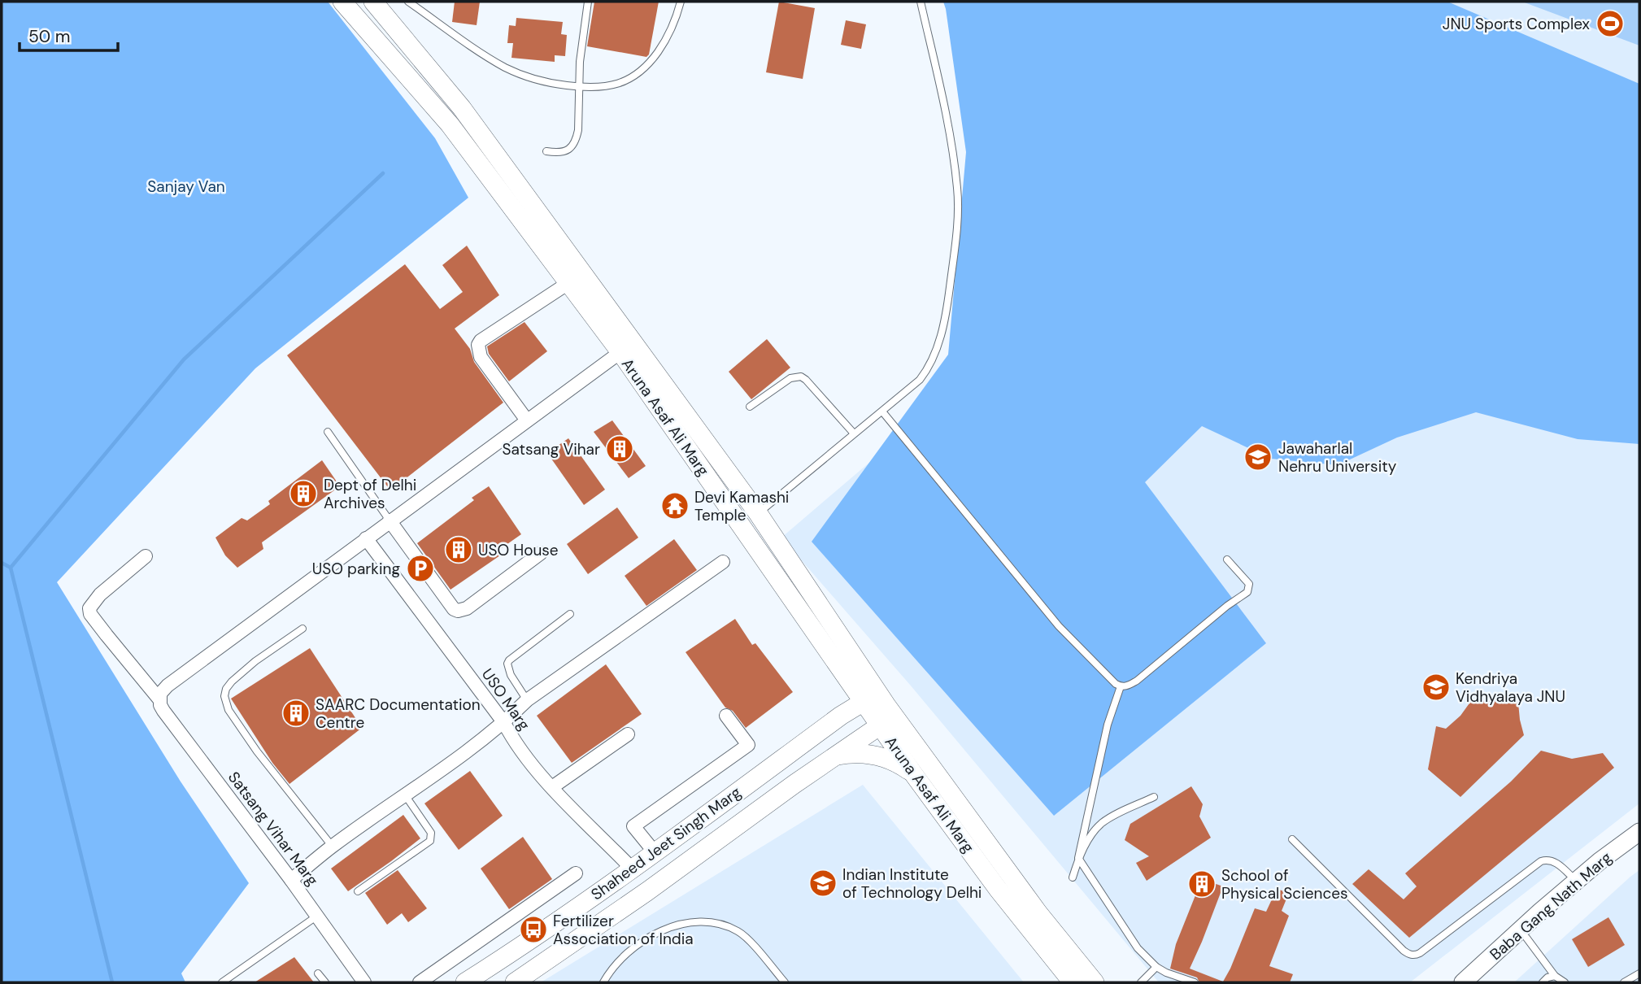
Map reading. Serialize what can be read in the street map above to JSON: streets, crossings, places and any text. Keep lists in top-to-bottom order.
{
  "streets": {
    "main road": ["Aruna Asaf Ali Marg", "Shaheed Jeet Singh Marg"],
    "street": ["USO Marg", "Satsang Vihar Marg", "Baba Gang Nath Marg"]
  },
  "crossings": [
    ["Aruna Asaf Ali Marg", "Shaheed Jeet Singh Marg"],
    ["USO Marg", "Shaheed Jeet Singh Marg"]
  ],
  "parks": ["Sanjay Van"],
  "places": {
    "sports": ["JNU Sports Complex"],
    "building": [
      "Satsang Vihar",
      "Dept of Delhi Archives",
      "USO House",
      "SAARC Documentation Centre",
      "School of Physical Sciences"
    ],
    "school or university": ["Jawaharlal Nehru University", "Kendriya Vidhyalaya JNU", "Indian Institute of Technology Delhi"],
    "temple": ["Devi Kamashi Temple"],
    "parking": ["USO parking"],
    "bus stop": ["Fertilizer Association of India"]
  },
  "scale_bar": "50 m"
}
